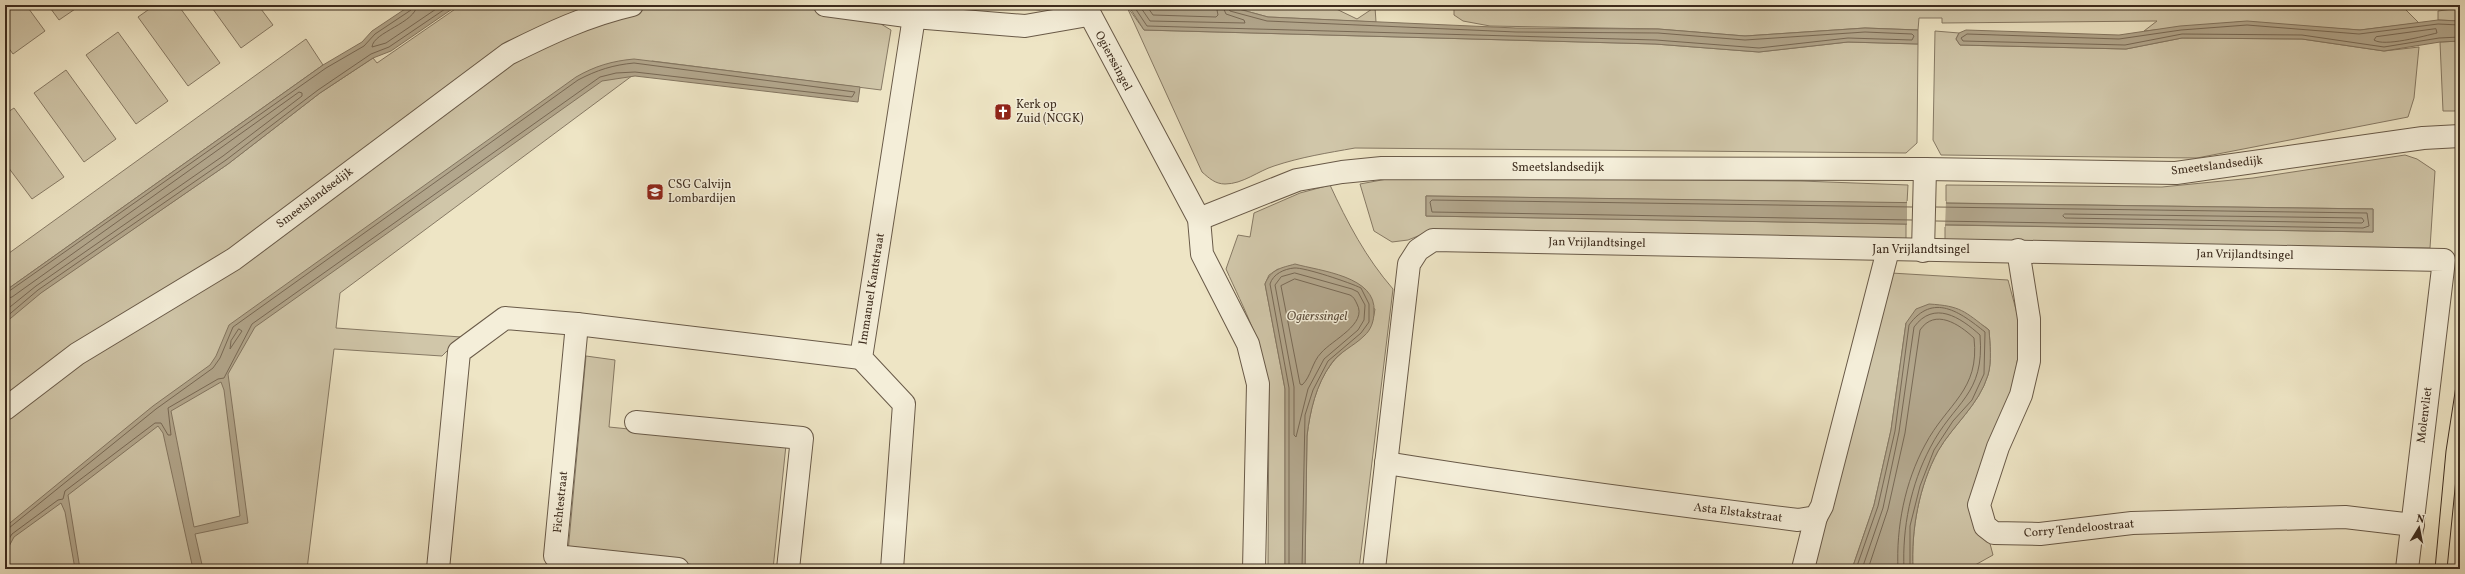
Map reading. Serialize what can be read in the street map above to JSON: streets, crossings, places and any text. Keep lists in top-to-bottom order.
{
  "streets": {
    "street": [
      "Ogierssingel",
      "Smeetslandsedijk",
      "Jan Vrijlandtsingel",
      "Immanuel Kantstraat",
      "Molenvliet",
      "Fichtestraat",
      "Asta Elstakstraat",
      "Corry Tendeloostraat"
    ]
  },
  "crossings": [
    ["Ogierssingel", "Smeetslandsedijk"],
    ["Jan Vrijlandtsingel", "Molenvliet"],
    ["Jan Vrijlandtsingel", "Asta Elstakstraat"],
    ["Jan Vrijlandtsingel", "Corry Tendeloostraat"],
    ["Molenvliet", "Corry Tendeloostraat"]
  ],
  "water": ["Ogierssingel"],
  "places": {
    "church": ["Kerk op Zuid (NCGK)"],
    "school or university": ["CSG Calvijn Lombardijen"]
  },
  "north": "top"
}
